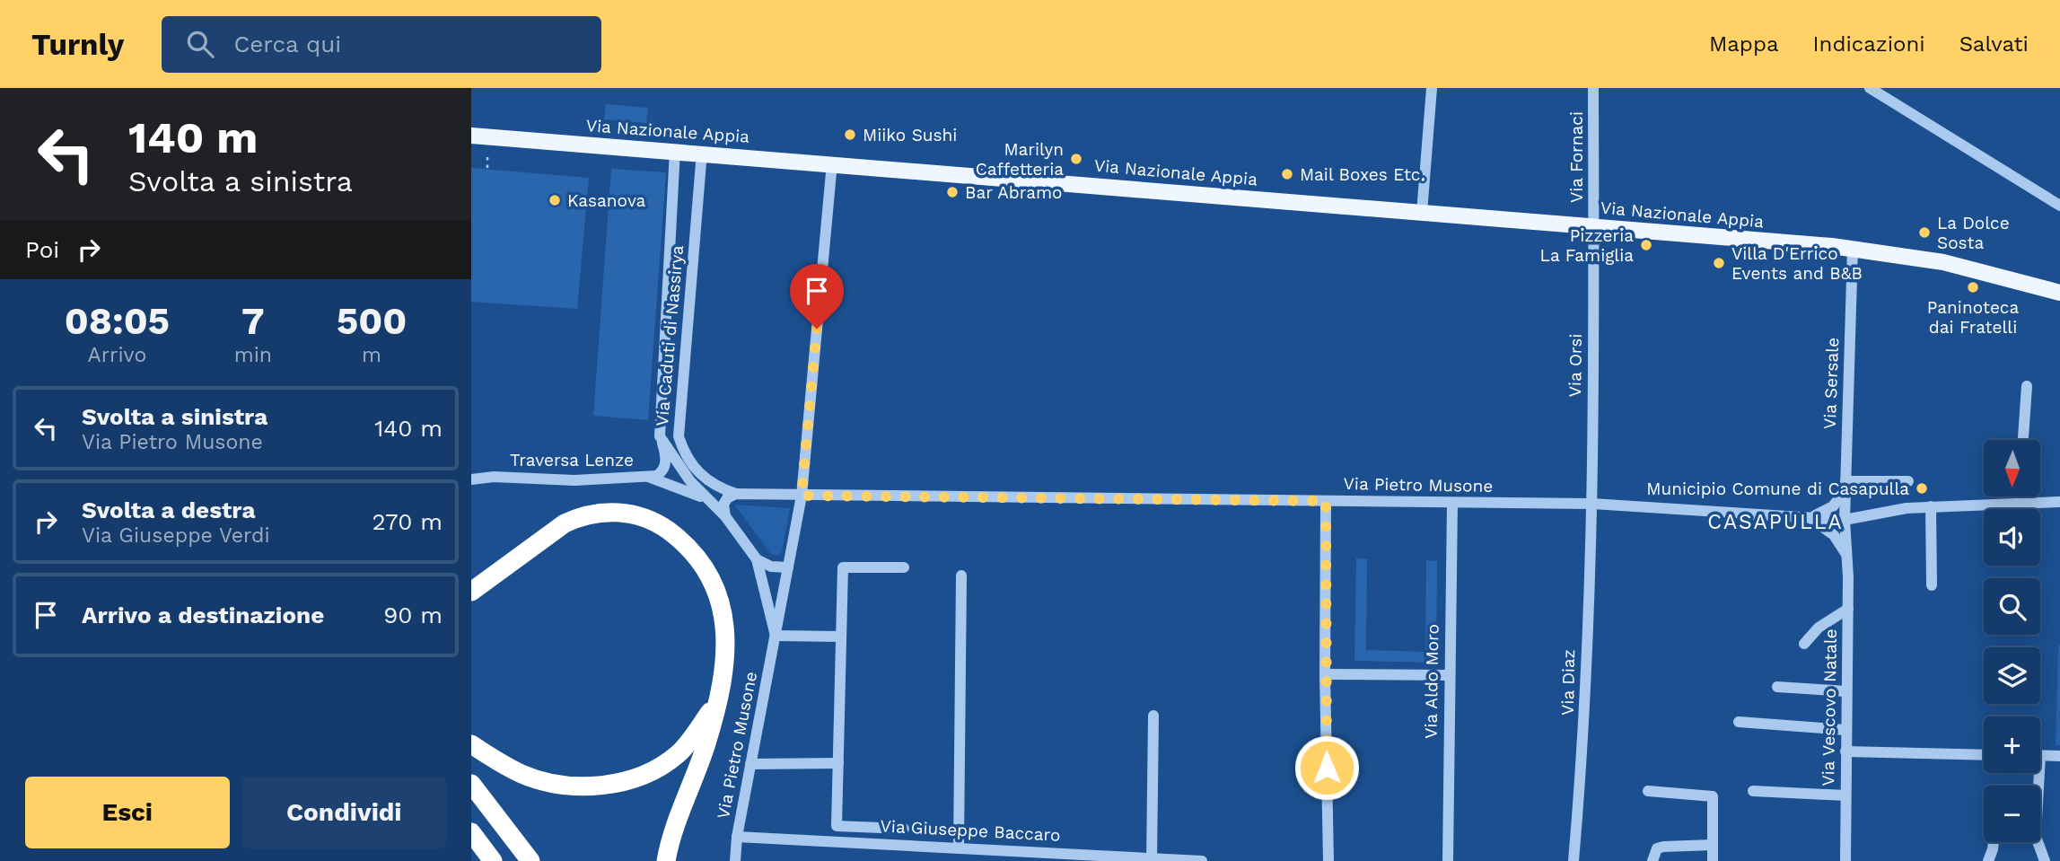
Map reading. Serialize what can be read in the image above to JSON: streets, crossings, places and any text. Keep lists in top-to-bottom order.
{
  "streets": {
    "main road": ["Via Nazionale Appia"],
    "street": [
      "Via Fornaci",
      "Via Caduti di Nassirya",
      "Via Orsi",
      "Via Sersale",
      "Traversa Lenze",
      "Via Pietro Musone",
      "Via Aldo Moro",
      "Via Diaz",
      "Via Vescovo Natale",
      "Via Giuseppe Baccaro"
    ]
  },
  "crossings": [
    ["Via Nazionale Appia", "Via Fornaci"],
    ["Via Nazionale Appia", "Via Caduti di Nassirya"],
    ["Via Nazionale Appia", "Via Orsi"],
    ["Via Nazionale Appia", "Via Sersale"],
    ["Via Fornaci", "Via Orsi"],
    ["Via Caduti di Nassirya", "Traversa Lenze"],
    ["Via Caduti di Nassirya", "Via Pietro Musone"],
    ["Via Orsi", "Via Pietro Musone"],
    ["Via Orsi", "Via Diaz"],
    ["Via Sersale", "Via Pietro Musone"],
    ["Via Sersale", "Via Vescovo Natale"],
    ["Via Pietro Musone", "Via Aldo Moro"],
    ["Via Pietro Musone", "Via Diaz"],
    ["Via Pietro Musone", "Via Vescovo Natale"],
    ["Via Pietro Musone", "Via Giuseppe Baccaro"]
  ],
  "districts": ["CASAPULLA"],
  "places": [
    "Miiko Sushi",
    "Marilyn Caffetteria",
    "Mail Boxes Etc.",
    "Bar Abramo",
    "Kasanova",
    "La Dolce Sosta",
    "Pizzeria La Famiglia",
    "Villa D'Errico Events and B&B",
    "Paninoteca dai Fratelli",
    "Municipio Comune di Casapulla"
  ],
  "north": "bottom",
  "page": {
    "header": "Turnly",
    "search": "Cerca qui",
    "nav": ["Mappa", "Indicazioni", "Salvati"],
    "turn": ["140 m", "Svolta a sinistra"],
    "then": "Poi",
    "eta": [
      "08:05",
      "Arrivo",
      "7",
      "min",
      "500",
      "m"
    ],
    "list": [
      {
        "name": "Svolta a sinistra",
        "note": "Via Pietro Musone",
        "value": "140 m"
      },
      {
        "name": "Svolta a destra",
        "note": "Via Giuseppe Verdi",
        "value": "270 m"
      },
      {
        "name": "Arrivo a destinazione",
        "value": "90 m"
      }
    ],
    "map_buttons": ["+", "−"],
    "buttons": ["Esci", "Condividi"]
  }
}
